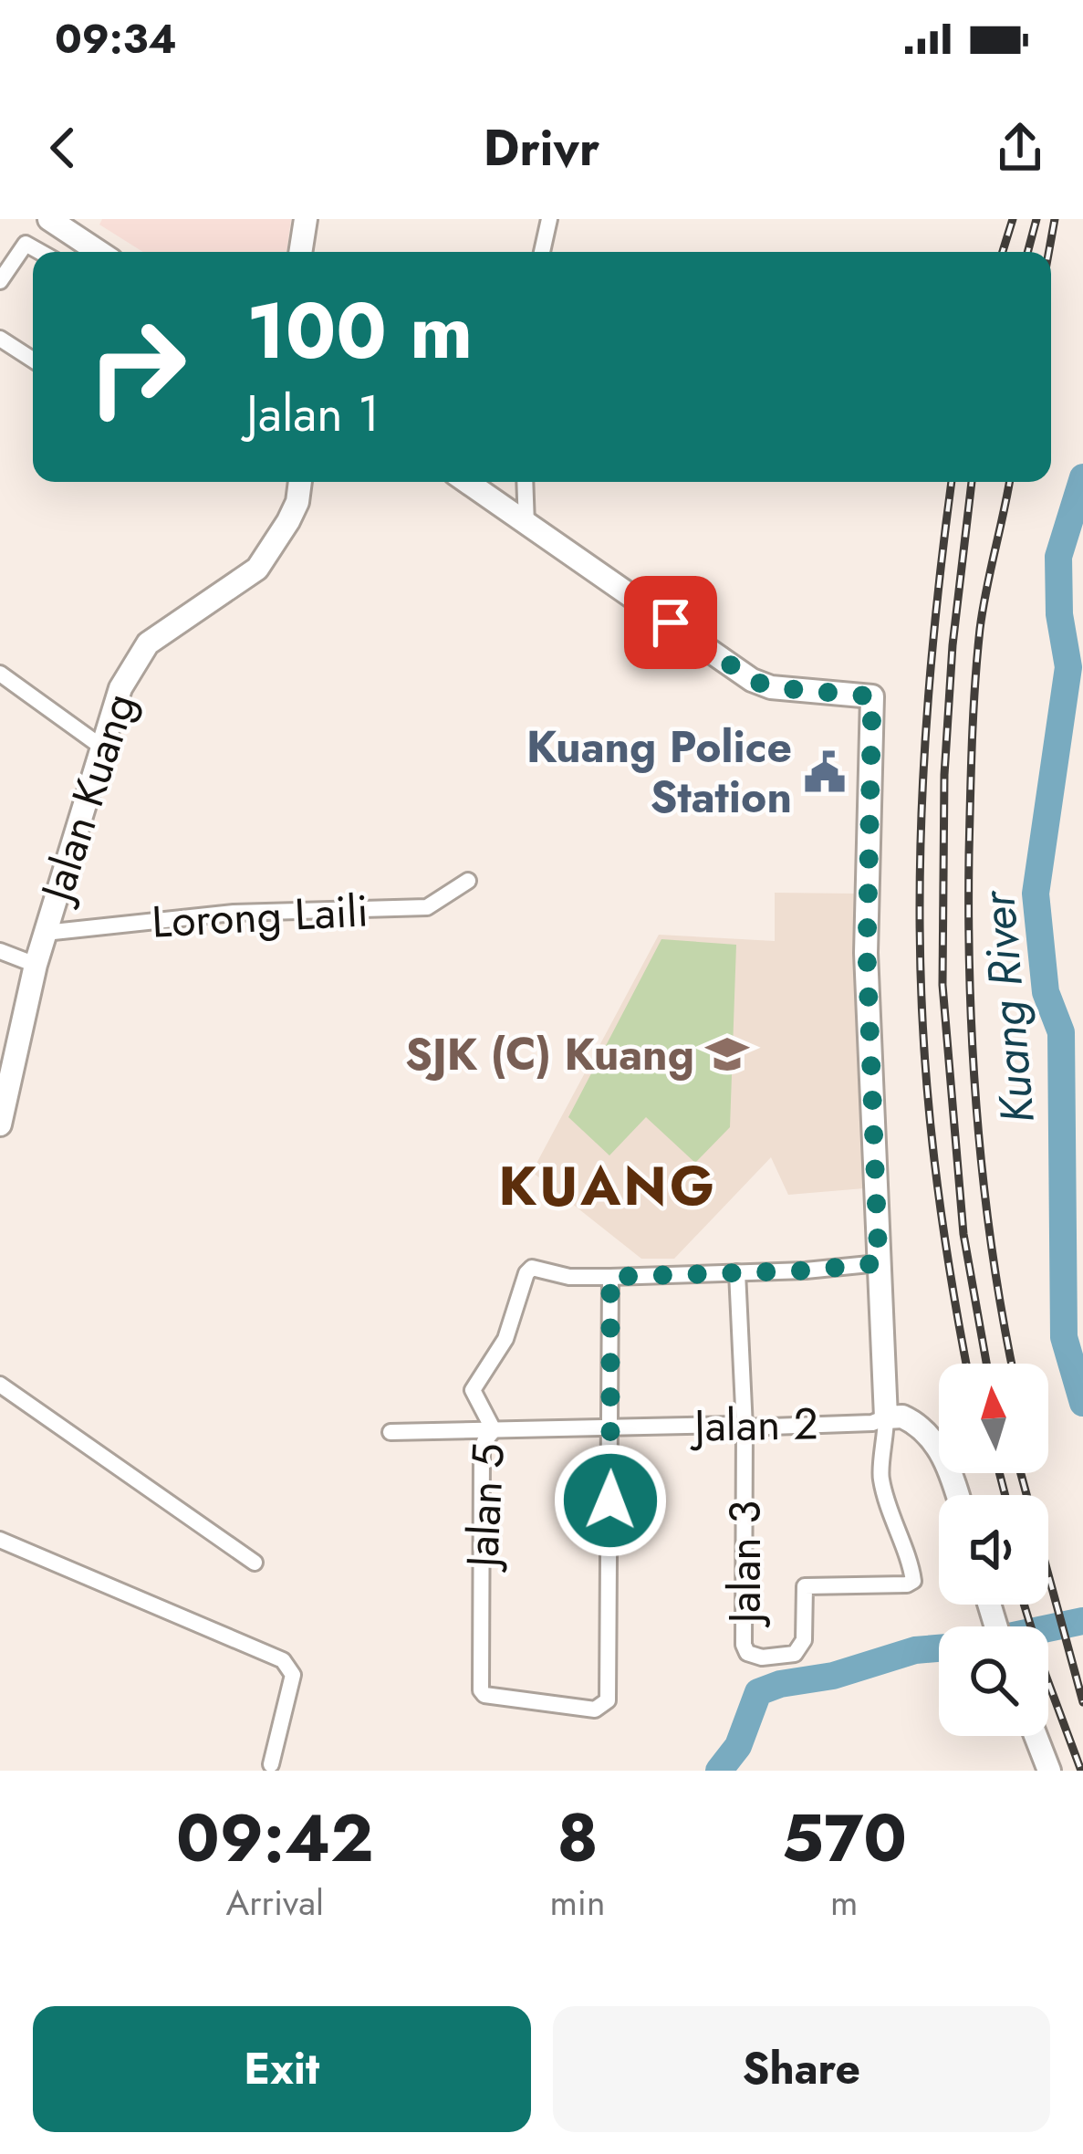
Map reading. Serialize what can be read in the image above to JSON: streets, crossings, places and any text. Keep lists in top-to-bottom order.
{
  "streets": {
    "main road": ["Jalan Kuang"],
    "street": [
      "Lorong Laili",
      "Jalan 2",
      "Jalan 5",
      "Jalan 3"
    ]
  },
  "crossings": [
    ["Jalan Kuang", "Lorong Laili"],
    ["Jalan 2", "Jalan 5"],
    ["Jalan 2", "Jalan 3"]
  ],
  "districts": ["KUANG"],
  "water": ["Kuang River"],
  "places": {
    "public building": ["Kuang Police Station"],
    "school or university": ["SJK (C) Kuang"]
  },
  "north": "top",
  "page": {
    "status": "09:34",
    "header": "Drivr",
    "turn": ["100 m", "Jalan 1"],
    "eta": [
      "09:42",
      "Arrival",
      "8",
      "min",
      "570",
      "m"
    ],
    "buttons": ["Exit", "Share"]
  }
}
